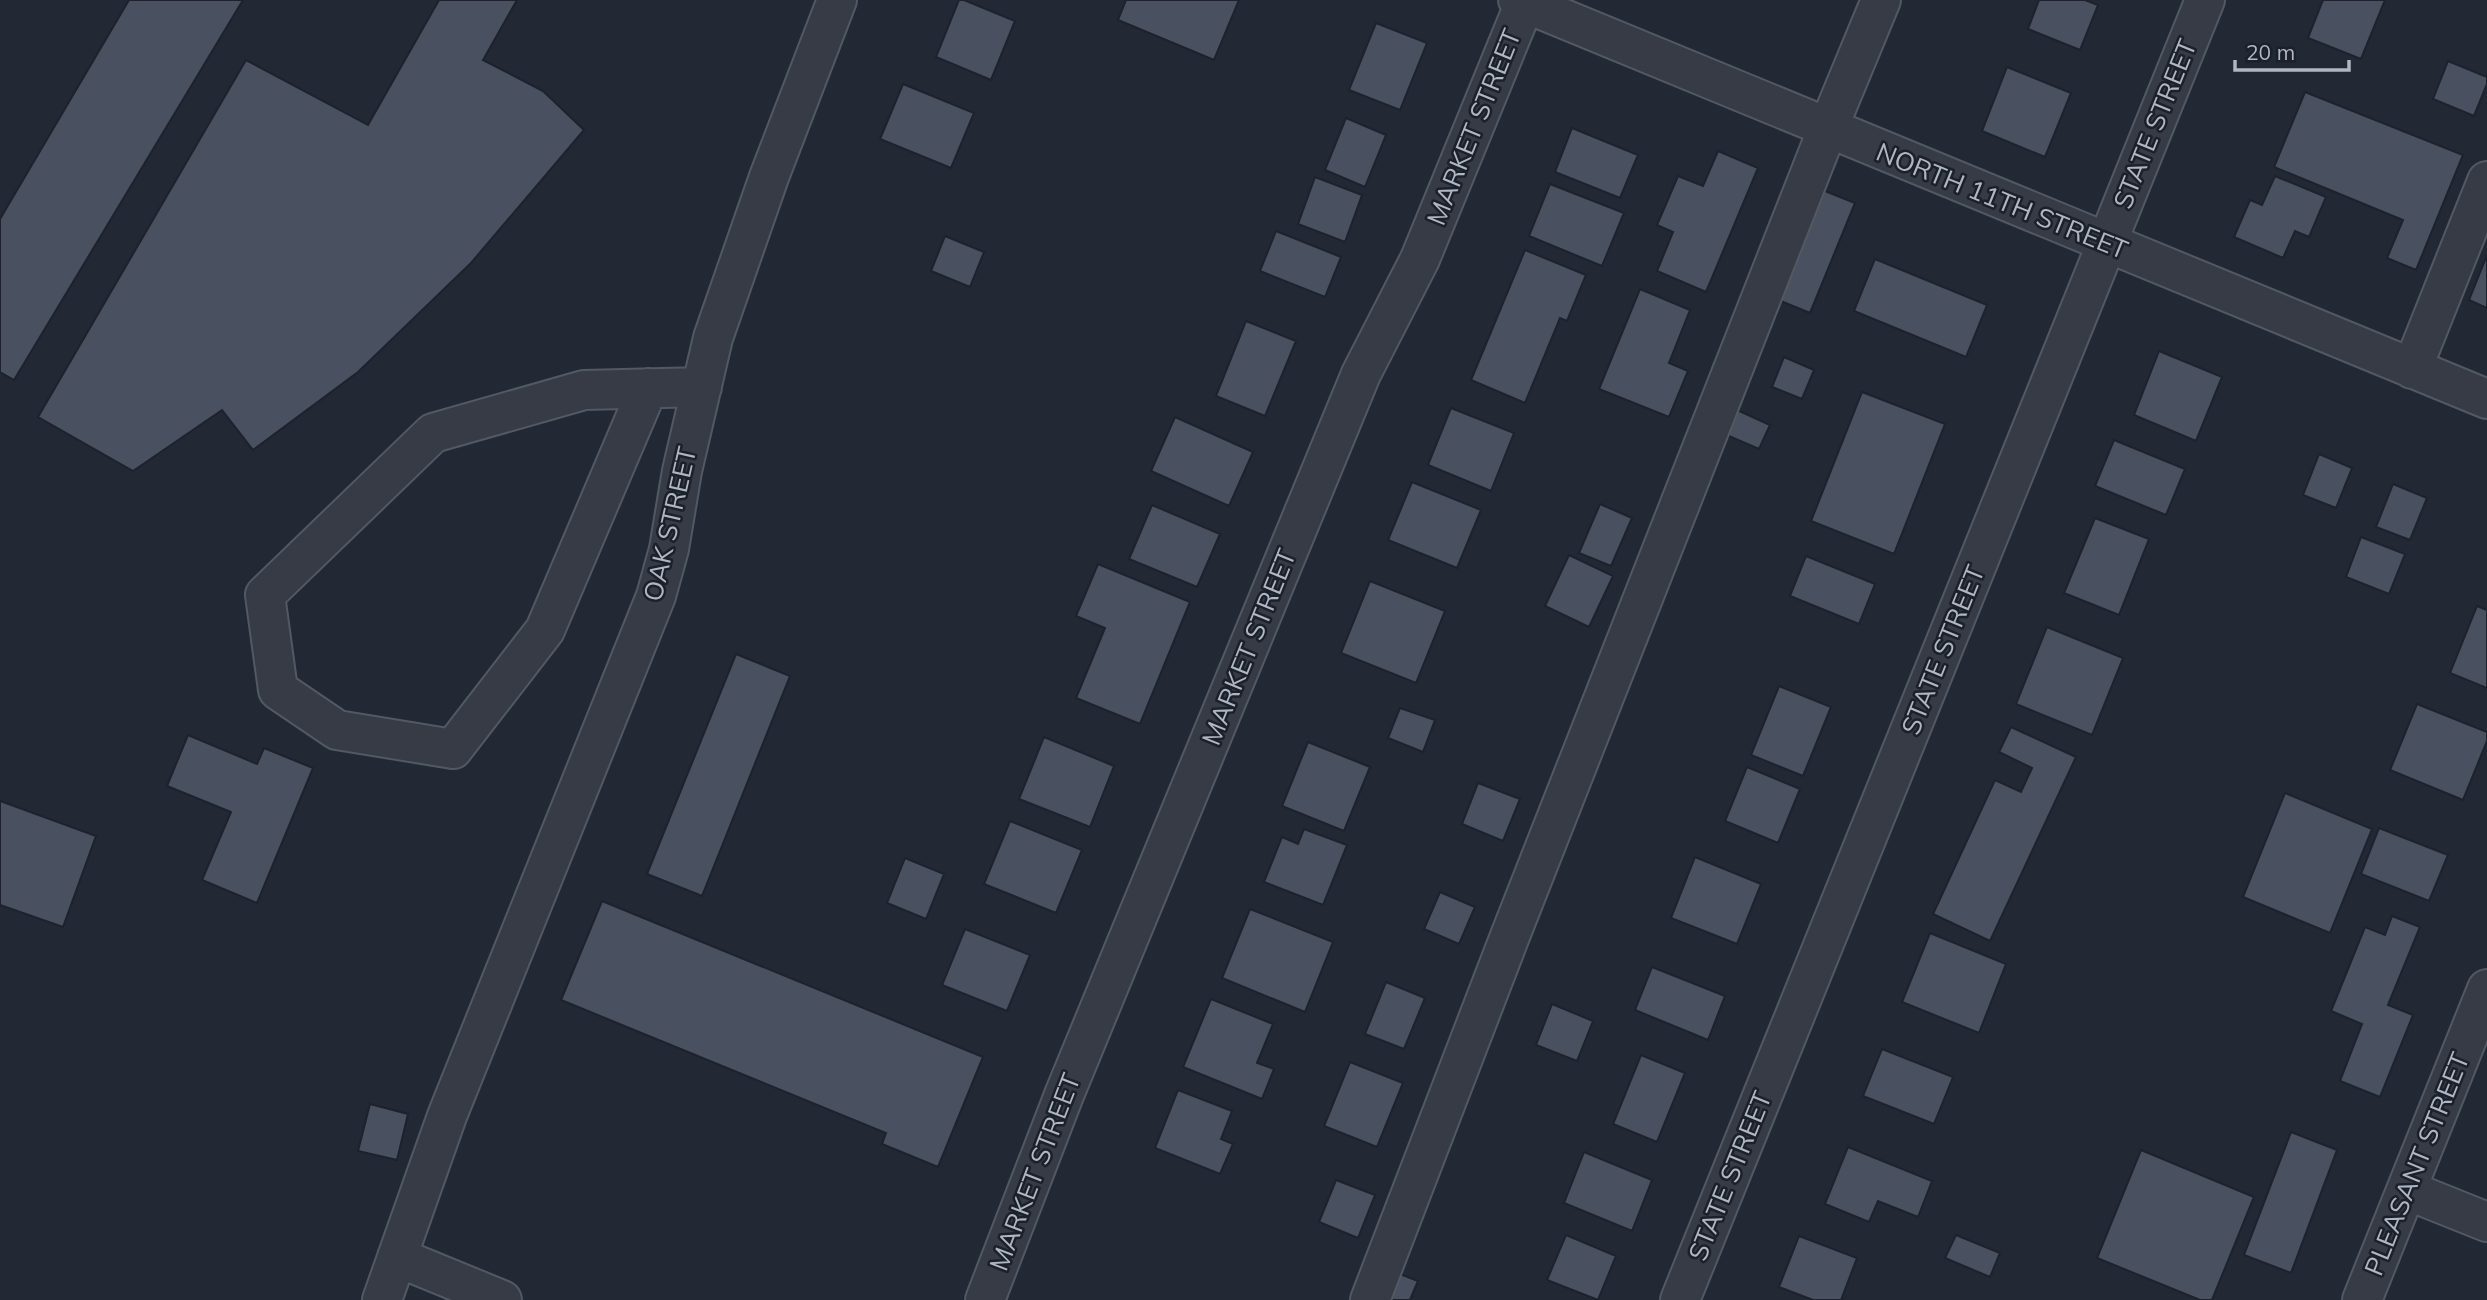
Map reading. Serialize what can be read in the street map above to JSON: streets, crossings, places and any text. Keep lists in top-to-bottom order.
{
  "streets": {
    "street": [
      "STATE STREET",
      "MARKET STREET",
      "NORTH 11TH STREET",
      "OAK STREET",
      "PLEASANT STREET"
    ]
  },
  "crossings": [
    ["STATE STREET", "NORTH 11TH STREET"],
    ["MARKET STREET", "NORTH 11TH STREET"]
  ],
  "scale_bar": "20 m"
}
